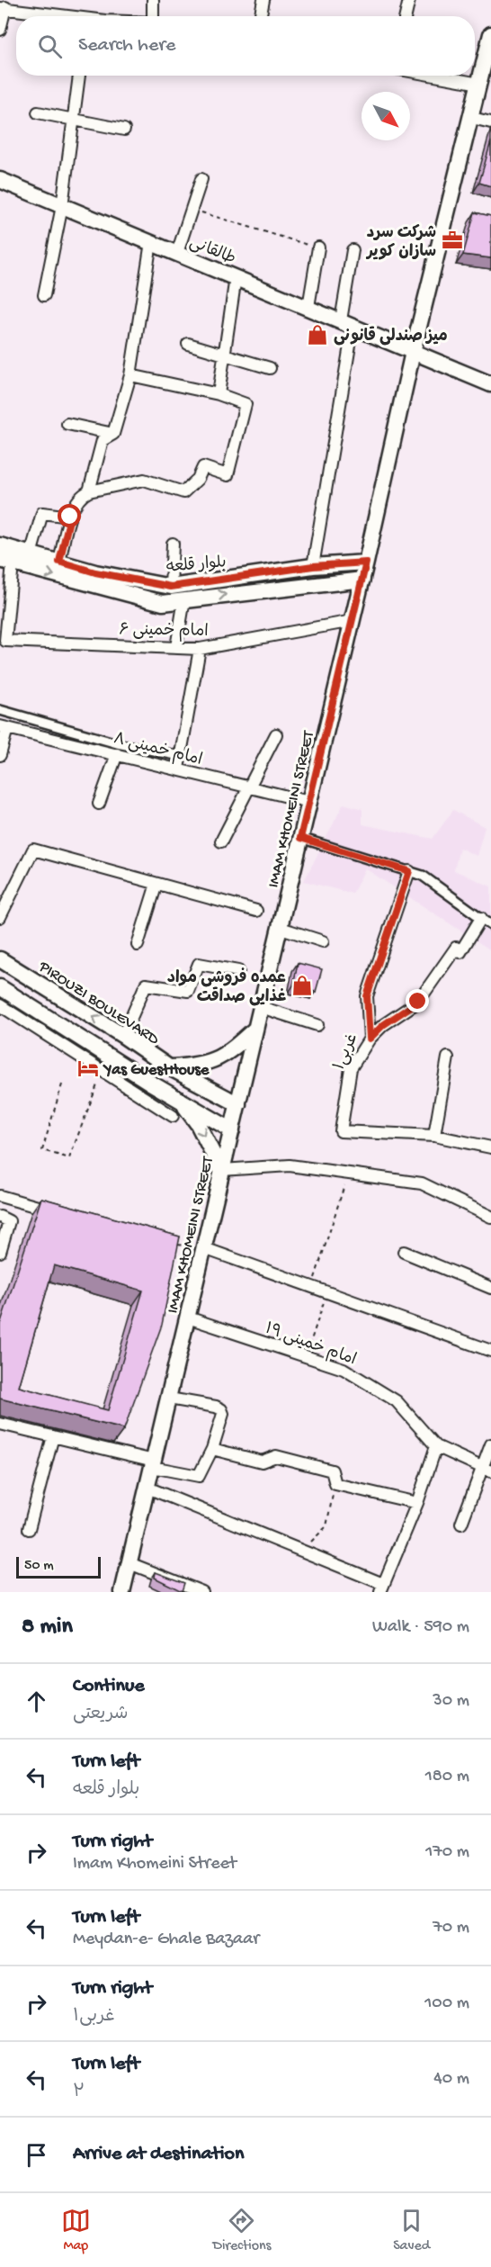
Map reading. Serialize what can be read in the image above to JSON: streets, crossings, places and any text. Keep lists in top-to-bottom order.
{
  "streets": {
    "main road": [
      "طالقانی",
      "بلوار قلعه",
      "IMAM KHOMEINI STREET",
      "PIROUZI BOULEVARD"
    ],
    "street": [
      "امام خمینی ۶",
      "امام خمینی ۸",
      "غربی۱",
      "امام خمینی ۱۹"
    ]
  },
  "crossings": [
    ["طالقانی", "IMAM KHOMEINI STREET"],
    ["بلوار قلعه", "IMAM KHOMEINI STREET"],
    ["امام خمینی ۶", "IMAM KHOMEINI STREET"],
    ["امام خمینی ۸", "IMAM KHOMEINI STREET"],
    ["IMAM KHOMEINI STREET", "PIROUZI BOULEVARD"],
    ["IMAM KHOMEINI STREET", "امام خمینی ۱۹"]
  ],
  "places": {
    "office": ["شرکت سرد سازان کویر"],
    "shop": ["میز صندلی قانونی", "عمده فروشی مواد غذایی صداقت"],
    "hotel": ["Yas GuestHouse"]
  },
  "scale_bar": "50 m",
  "north": "bottom right",
  "page": {
    "search": "Search here",
    "scale": "50 m",
    "heading": ["8 min", "Walk · 590 m"],
    "list": [
      ["Continue", "شریعتی", "30 m"],
      ["Turn left", "بلوار قلعه", "180 m"],
      ["Turn right", "Imam Khomeini Street", "170 m"],
      ["Turn left", "Meydan-e- Ghale Bazaar", "70 m"],
      ["Turn right", "غربی۱", "100 m"],
      ["Turn left", "۲", "40 m"],
      "Arrive at destination"
    ],
    "nav": ["Map", "Directions", "Saved"]
  }
}
